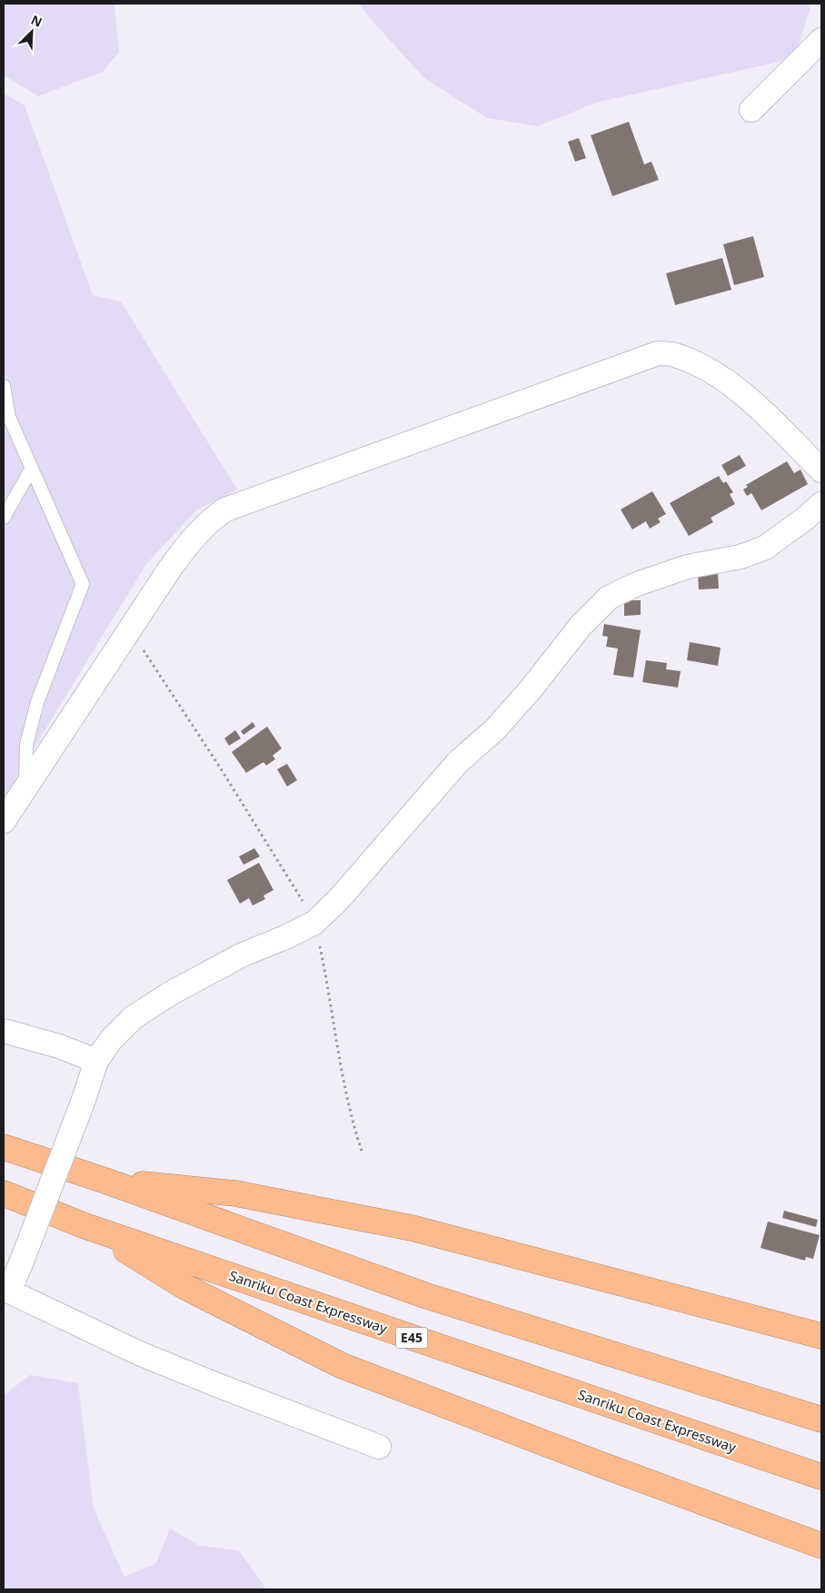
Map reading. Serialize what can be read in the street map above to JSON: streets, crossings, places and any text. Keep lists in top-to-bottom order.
{
  "streets": {
    "highway": ["Sanriku Coast Expressway", "E45"]
  },
  "north": "top right"
}
